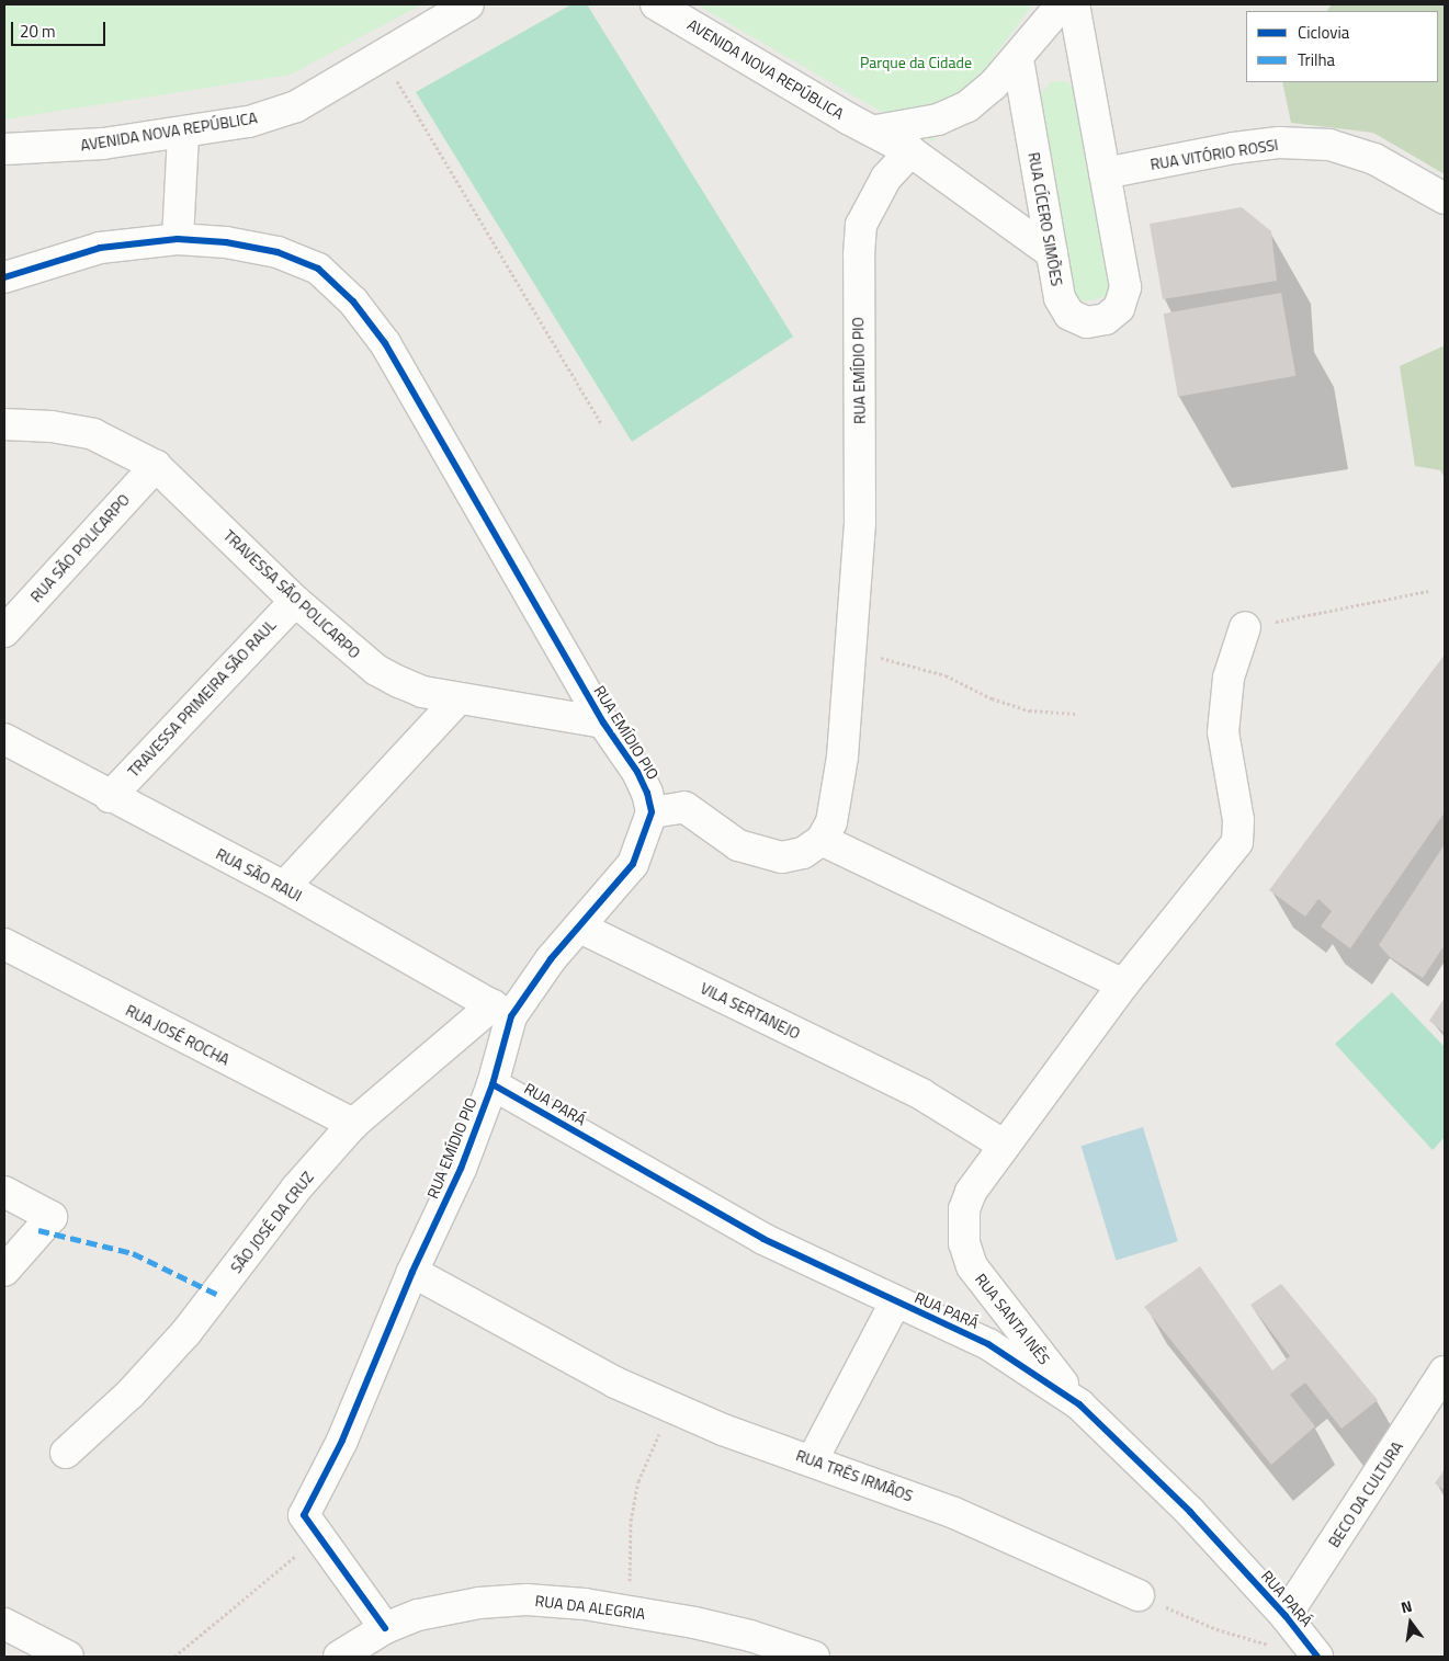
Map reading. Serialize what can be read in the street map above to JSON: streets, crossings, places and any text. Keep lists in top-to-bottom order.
{
  "streets": {
    "street": [
      "AVENIDA NOVA REPÚBLICA",
      "RUA VITÓRIO ROSSI",
      "RUA CÍCERO SIMÕES",
      "RUA EMÍDIO PIO",
      "RUA SÃO POLICARPO",
      "TRAVESSA SÃO POLICARPO",
      "TRAVESSA PRIMEIRA SÃO RAUL",
      "RUA SÃO RAUI",
      "VILA SERTANEJO",
      "RUA JOSÉ ROCHA",
      "RUA PARÁ",
      "SÃO JOSÉ DA CRUZ",
      "RUA SANTA INÊS",
      "RUA TRÊS IRMÃOS",
      "BECO DA CULTURA",
      "RUA DA ALEGRIA"
    ]
  },
  "crossings": [
    ["AVENIDA NOVA REPÚBLICA", "RUA CÍCERO SIMÕES"],
    ["AVENIDA NOVA REPÚBLICA", "RUA EMÍDIO PIO"],
    ["RUA VITÓRIO ROSSI", "RUA CÍCERO SIMÕES"],
    ["RUA EMÍDIO PIO", "TRAVESSA SÃO POLICARPO"],
    ["RUA EMÍDIO PIO", "RUA SÃO RAUI"],
    ["RUA EMÍDIO PIO", "VILA SERTANEJO"],
    ["RUA EMÍDIO PIO", "RUA PARÁ"],
    ["RUA EMÍDIO PIO", "SÃO JOSÉ DA CRUZ"],
    ["RUA EMÍDIO PIO", "RUA TRÊS IRMÃOS"],
    ["RUA EMÍDIO PIO", "RUA DA ALEGRIA"],
    ["RUA SÃO POLICARPO", "TRAVESSA SÃO POLICARPO"],
    ["TRAVESSA SÃO POLICARPO", "TRAVESSA PRIMEIRA SÃO RAUL"],
    ["TRAVESSA PRIMEIRA SÃO RAUL", "RUA SÃO RAUI"],
    ["RUA SÃO RAUI", "SÃO JOSÉ DA CRUZ"],
    ["VILA SERTANEJO", "RUA SANTA INÊS"],
    ["RUA JOSÉ ROCHA", "SÃO JOSÉ DA CRUZ"],
    ["RUA PARÁ", "RUA SANTA INÊS"],
    ["RUA PARÁ", "BECO DA CULTURA"]
  ],
  "parks": ["Parque da Cidade"],
  "legend": ["Ciclovia", "Trilha"],
  "scale_bar": "20 m",
  "north": "top"
}
